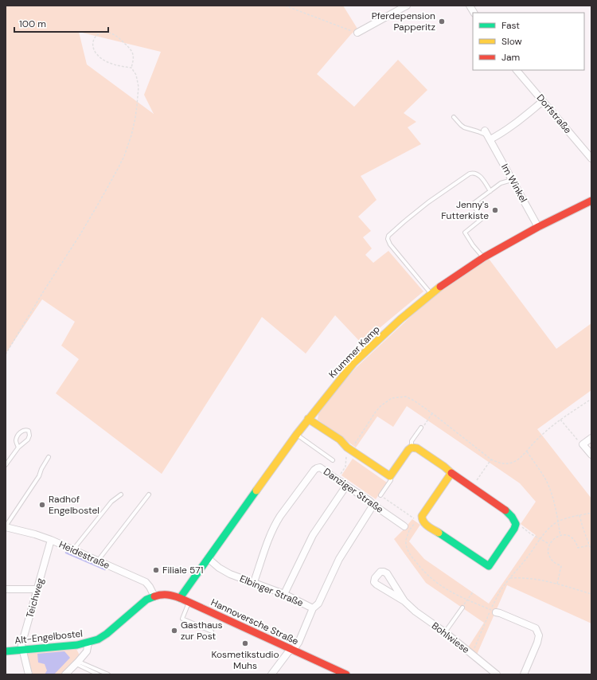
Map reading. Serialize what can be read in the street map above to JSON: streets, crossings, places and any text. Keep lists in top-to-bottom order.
{
  "streets": {
    "street": [
      "Dorfstraße",
      "Im Winkel",
      "Krummer Kamp",
      "Danziger Straße",
      "Heidestraße",
      "Elbinger Straße",
      "Teichweg",
      "Hannoversche Straße",
      "Alt-Engelbostel",
      "Bohlwiese"
    ]
  },
  "crossings": [
    ["Im Winkel", "Krummer Kamp"],
    ["Krummer Kamp", "Elbinger Straße"],
    ["Krummer Kamp", "Hannoversche Straße"],
    ["Danziger Straße", "Elbinger Straße"],
    ["Heidestraße", "Teichweg"],
    ["Heidestraße", "Hannoversche Straße"],
    ["Heidestraße", "Alt-Engelbostel"],
    ["Elbinger Straße", "Hannoversche Straße"],
    ["Teichweg", "Alt-Engelbostel"],
    ["Hannoversche Straße", "Alt-Engelbostel"]
  ],
  "places": [
    "Pferdepension Papperitz",
    "Jenny's Futterkiste",
    "Radhof Engelbostel",
    "Filiale 571",
    "Gasthaus zur Post",
    "Kosmetikstudio Muhs"
  ],
  "legend": ["Fast", "Slow", "Jam"],
  "scale_bar": "100 m"
}
